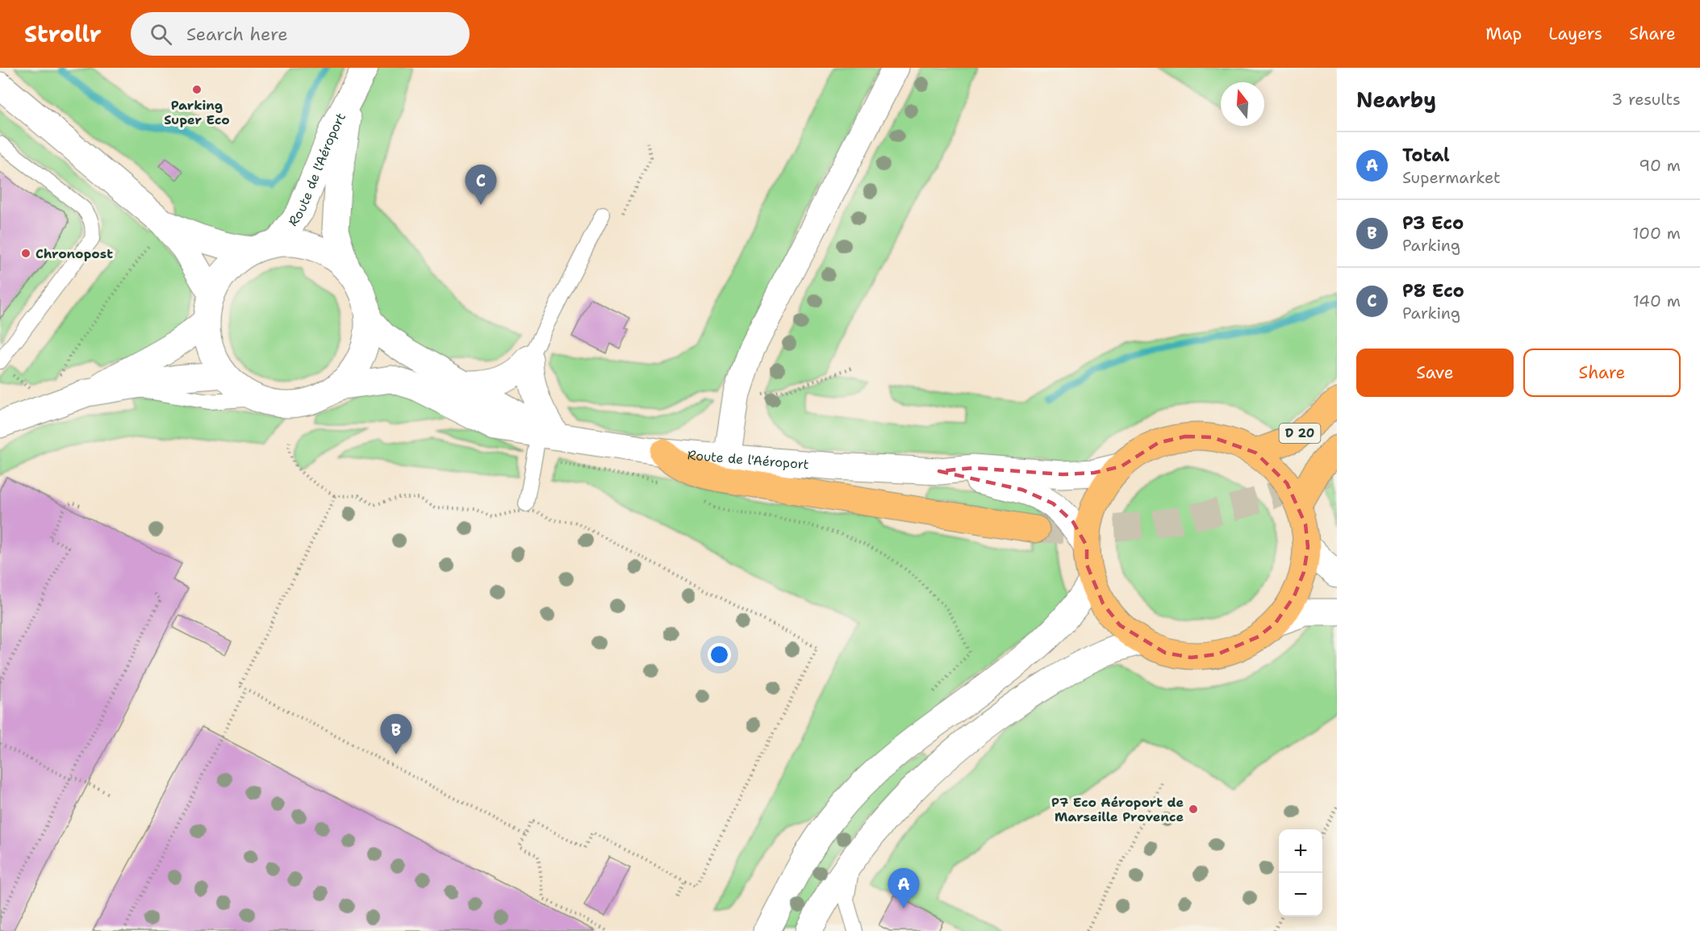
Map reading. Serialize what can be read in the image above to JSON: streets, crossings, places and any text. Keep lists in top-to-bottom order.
{
  "streets": {
    "main road": ["Route de l'Aéroport", "D 20"]
  },
  "crossings": [
    ["Route de l'Aéroport", "D 20"]
  ],
  "places": ["Parking Super Eco", "Chronopost", "P7 Eco Aéroport de Marseille Provence"],
  "north": "top",
  "page": {
    "header": "Strollr",
    "search": "Search here",
    "nav": ["Map", "Layers", "Share"],
    "heading": ["Nearby", "3 results"],
    "list": [
      {
        "mark": "A",
        "name": "Total",
        "note": "Supermarket",
        "value": "90 m"
      },
      {
        "mark": "B",
        "name": "P3 Eco",
        "note": "Parking",
        "value": "100 m"
      },
      {
        "mark": "C",
        "name": "P8 Eco",
        "note": "Parking",
        "value": "140 m"
      }
    ],
    "pins": ["C", "B", "A"],
    "buttons": ["Save", "Share"],
    "map_buttons": ["+", "−"]
  }
}
